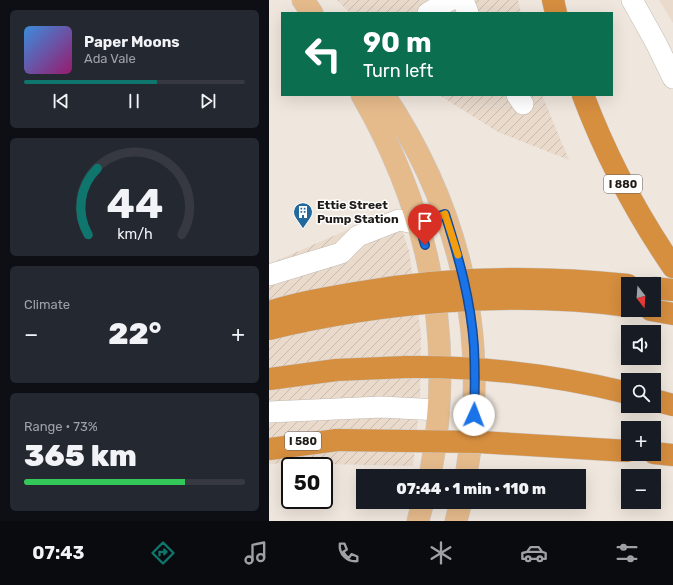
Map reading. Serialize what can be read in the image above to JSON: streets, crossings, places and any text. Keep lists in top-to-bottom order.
{
  "streets": {
    "highway": ["I 880", "I 580"]
  },
  "places": {
    "building": ["Ettie Street Pump Station"]
  },
  "north": "bottom",
  "page": {
    "turn": ["90 m", "Turn left"],
    "song": ["Paper Moons", "Ada Vale"],
    "tile": [
      "Climate",
      ["Range · 73%", "365 km"]
    ],
    "map_buttons": ["+", "−"],
    "heat": ["−", "22°", "+"],
    "limit": "50",
    "trip": "07:44 · 1 min · 110 m",
    "tabs": "07:43",
    "gauge": ["44", "km/h"]
  }
}
